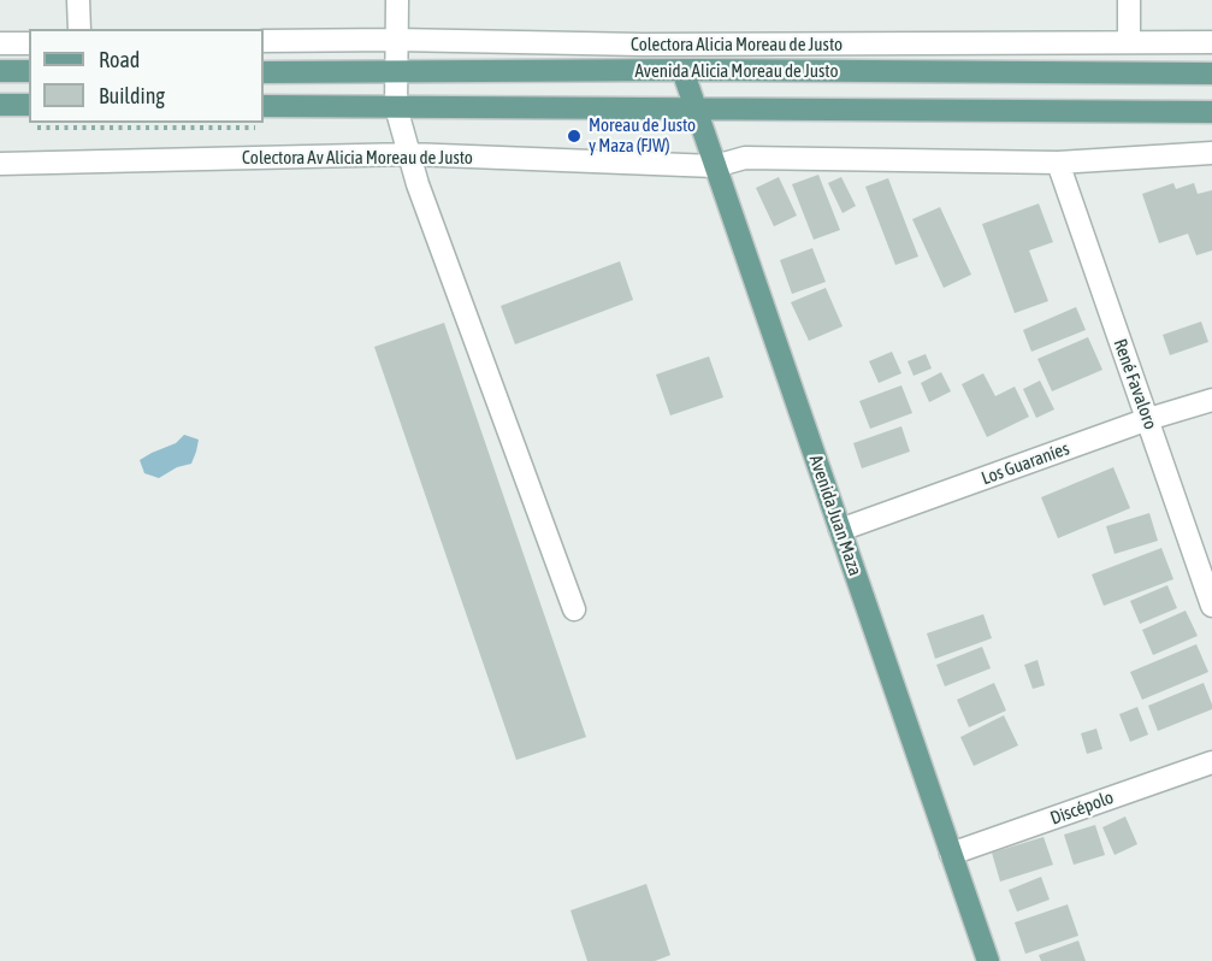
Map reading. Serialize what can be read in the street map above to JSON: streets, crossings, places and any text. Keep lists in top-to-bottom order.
{
  "streets": {
    "main road": ["Avenida Alicia Moreau de Justo", "Avenida Juan Maza"],
    "street": [
      "Colectora Alicia Moreau de Justo",
      "Colectora Av Alicia Moreau de Justo",
      "René Favaloro",
      "Los Guaraníes",
      "Discépolo"
    ]
  },
  "crossings": [
    ["Avenida Alicia Moreau de Justo", "Avenida Juan Maza"],
    ["Colectora Av Alicia Moreau de Justo", "Avenida Juan Maza"],
    ["René Favaloro", "Los Guaraníes"],
    ["Los Guaraníes", "Avenida Juan Maza"],
    ["Avenida Juan Maza", "Discépolo"]
  ],
  "places": ["Moreau de Justo y Maza (FJW)"],
  "legend": ["Road", "Building"]
}
